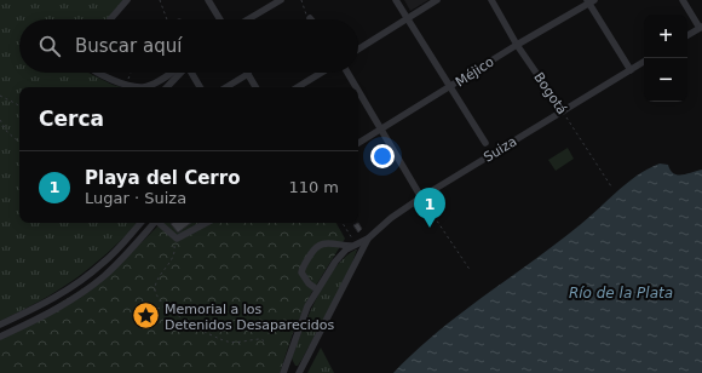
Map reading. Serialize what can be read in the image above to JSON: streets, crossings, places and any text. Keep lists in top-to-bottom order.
{
  "streets": {
    "street": ["Méjico", "Bogotá", "Suiza"]
  },
  "crossings": [
    ["Méjico", "Bogotá"],
    ["Bogotá", "Suiza"]
  ],
  "water": ["Río de la Plata"],
  "places": {
    "place": ["Memorial a los Detenidos Desaparecidos"]
  },
  "page": {
    "map_buttons": ["+", "−"],
    "search": "Buscar aquí",
    "heading": "Cerca",
    "list": [
      {
        "mark": "1",
        "name": "Playa del Cerro",
        "note": "Lugar · Suiza",
        "value": "110 m"
      }
    ],
    "pins": "1"
  }
}
